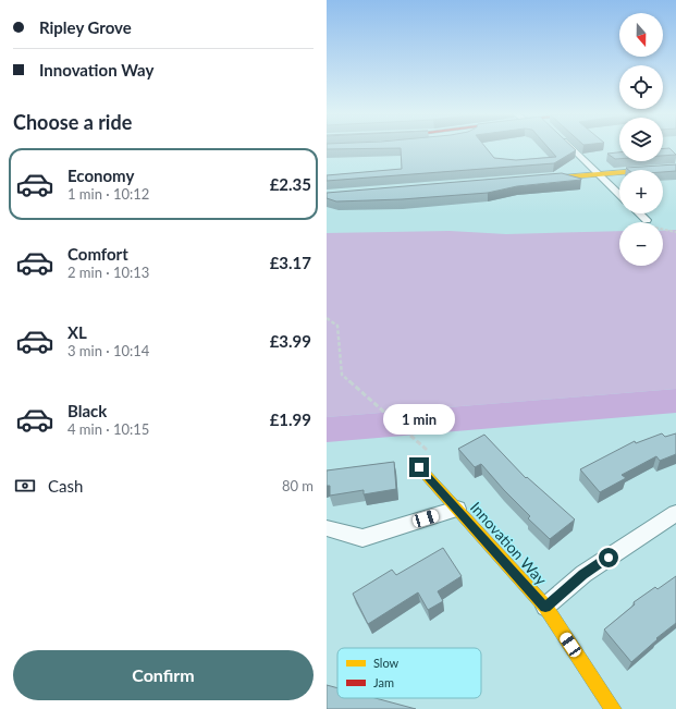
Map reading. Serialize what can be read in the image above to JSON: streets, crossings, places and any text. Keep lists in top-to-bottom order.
{
  "streets": {
    "street": ["Innovation Way"]
  },
  "legend": ["Slow", "Jam"],
  "north": "bottom",
  "page": {
    "banner": ["Ripley Grove", "Innovation Way"],
    "map_buttons": ["+", "−"],
    "heading": "Choose a ride",
    "list": [
      {
        "name": "Economy",
        "note": "1 min · 10:12",
        "value": "£2.35"
      },
      {
        "name": "Comfort",
        "note": "2 min · 10:13",
        "value": "£3.17"
      },
      {
        "name": "XL",
        "note": "3 min · 10:14",
        "value": "£3.99"
      },
      {
        "name": "Black",
        "note": "4 min · 10:15",
        "value": "£1.99"
      }
    ],
    "bubble": "1 min",
    "pay": ["Cash", "80 m"],
    "buttons": "Confirm"
  }
}
